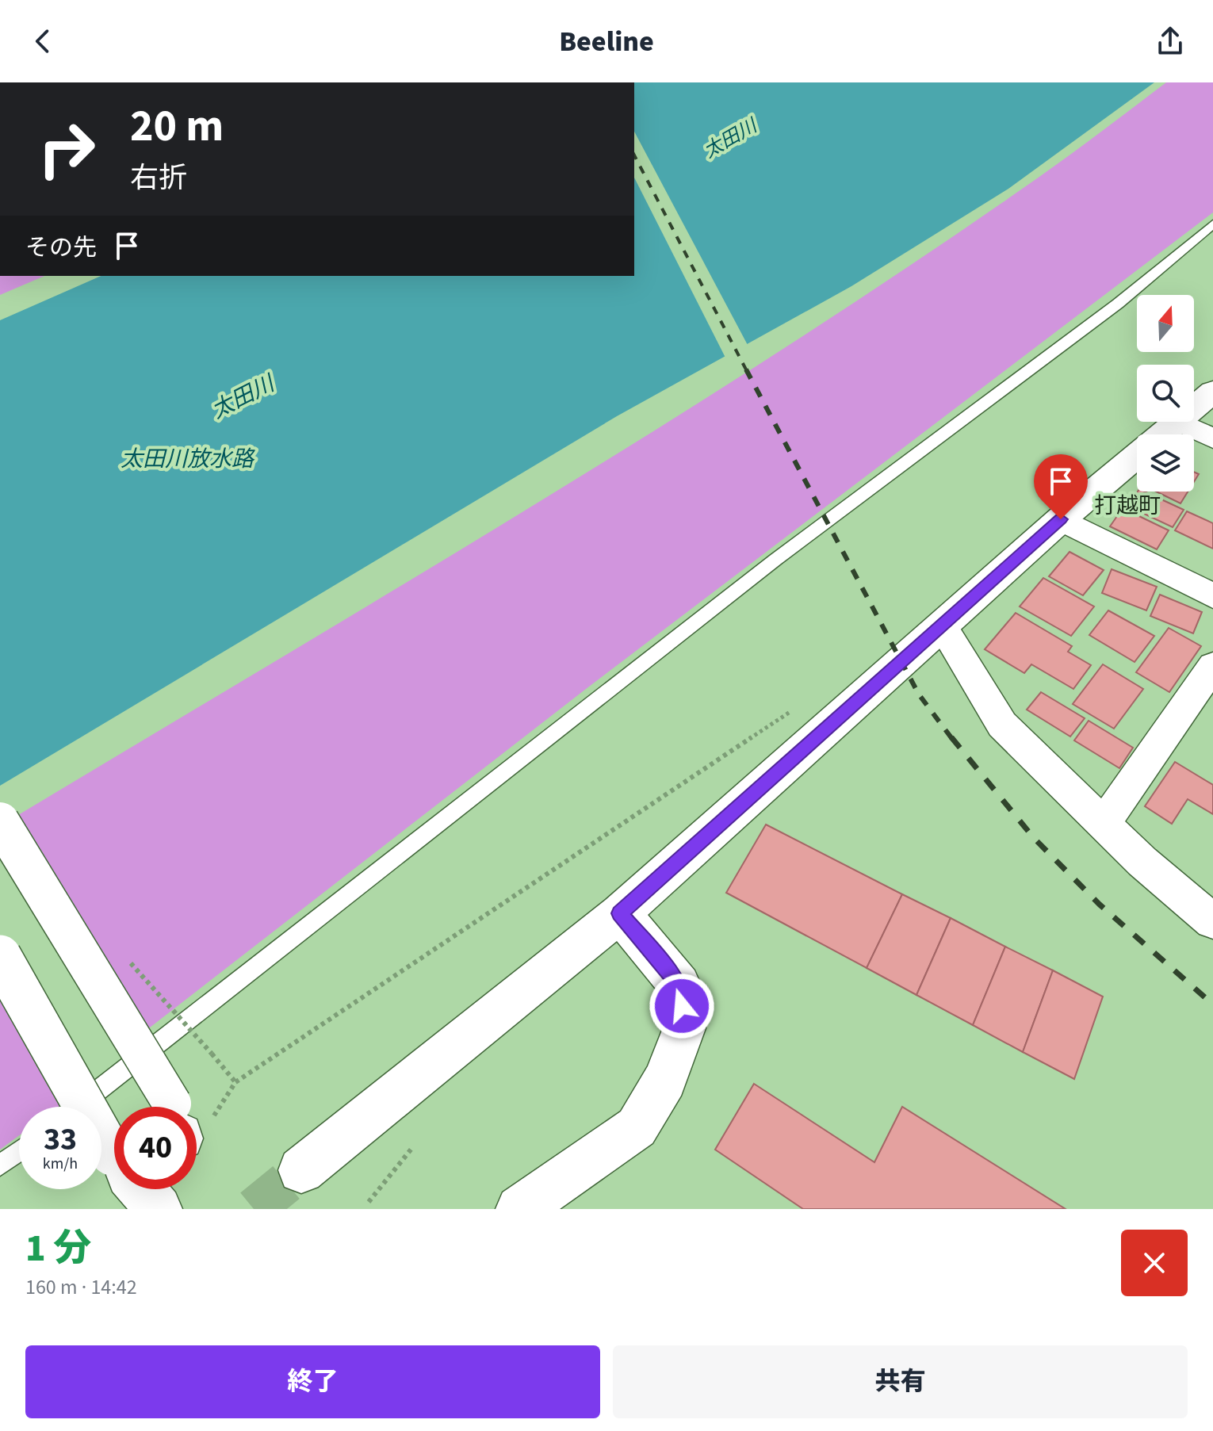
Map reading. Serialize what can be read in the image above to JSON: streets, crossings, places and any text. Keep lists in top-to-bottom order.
{
  "districts": ["打越町"],
  "water": ["太田川", "太田川放水路"],
  "north": "top",
  "page": {
    "header": "Beeline",
    "turn": ["20 m", "右折"],
    "then": "その先",
    "speed": "33 km/h",
    "limit": "40",
    "heading": ["1 分", "160 m · 14:42"],
    "buttons": ["終了", "共有"]
  }
}
